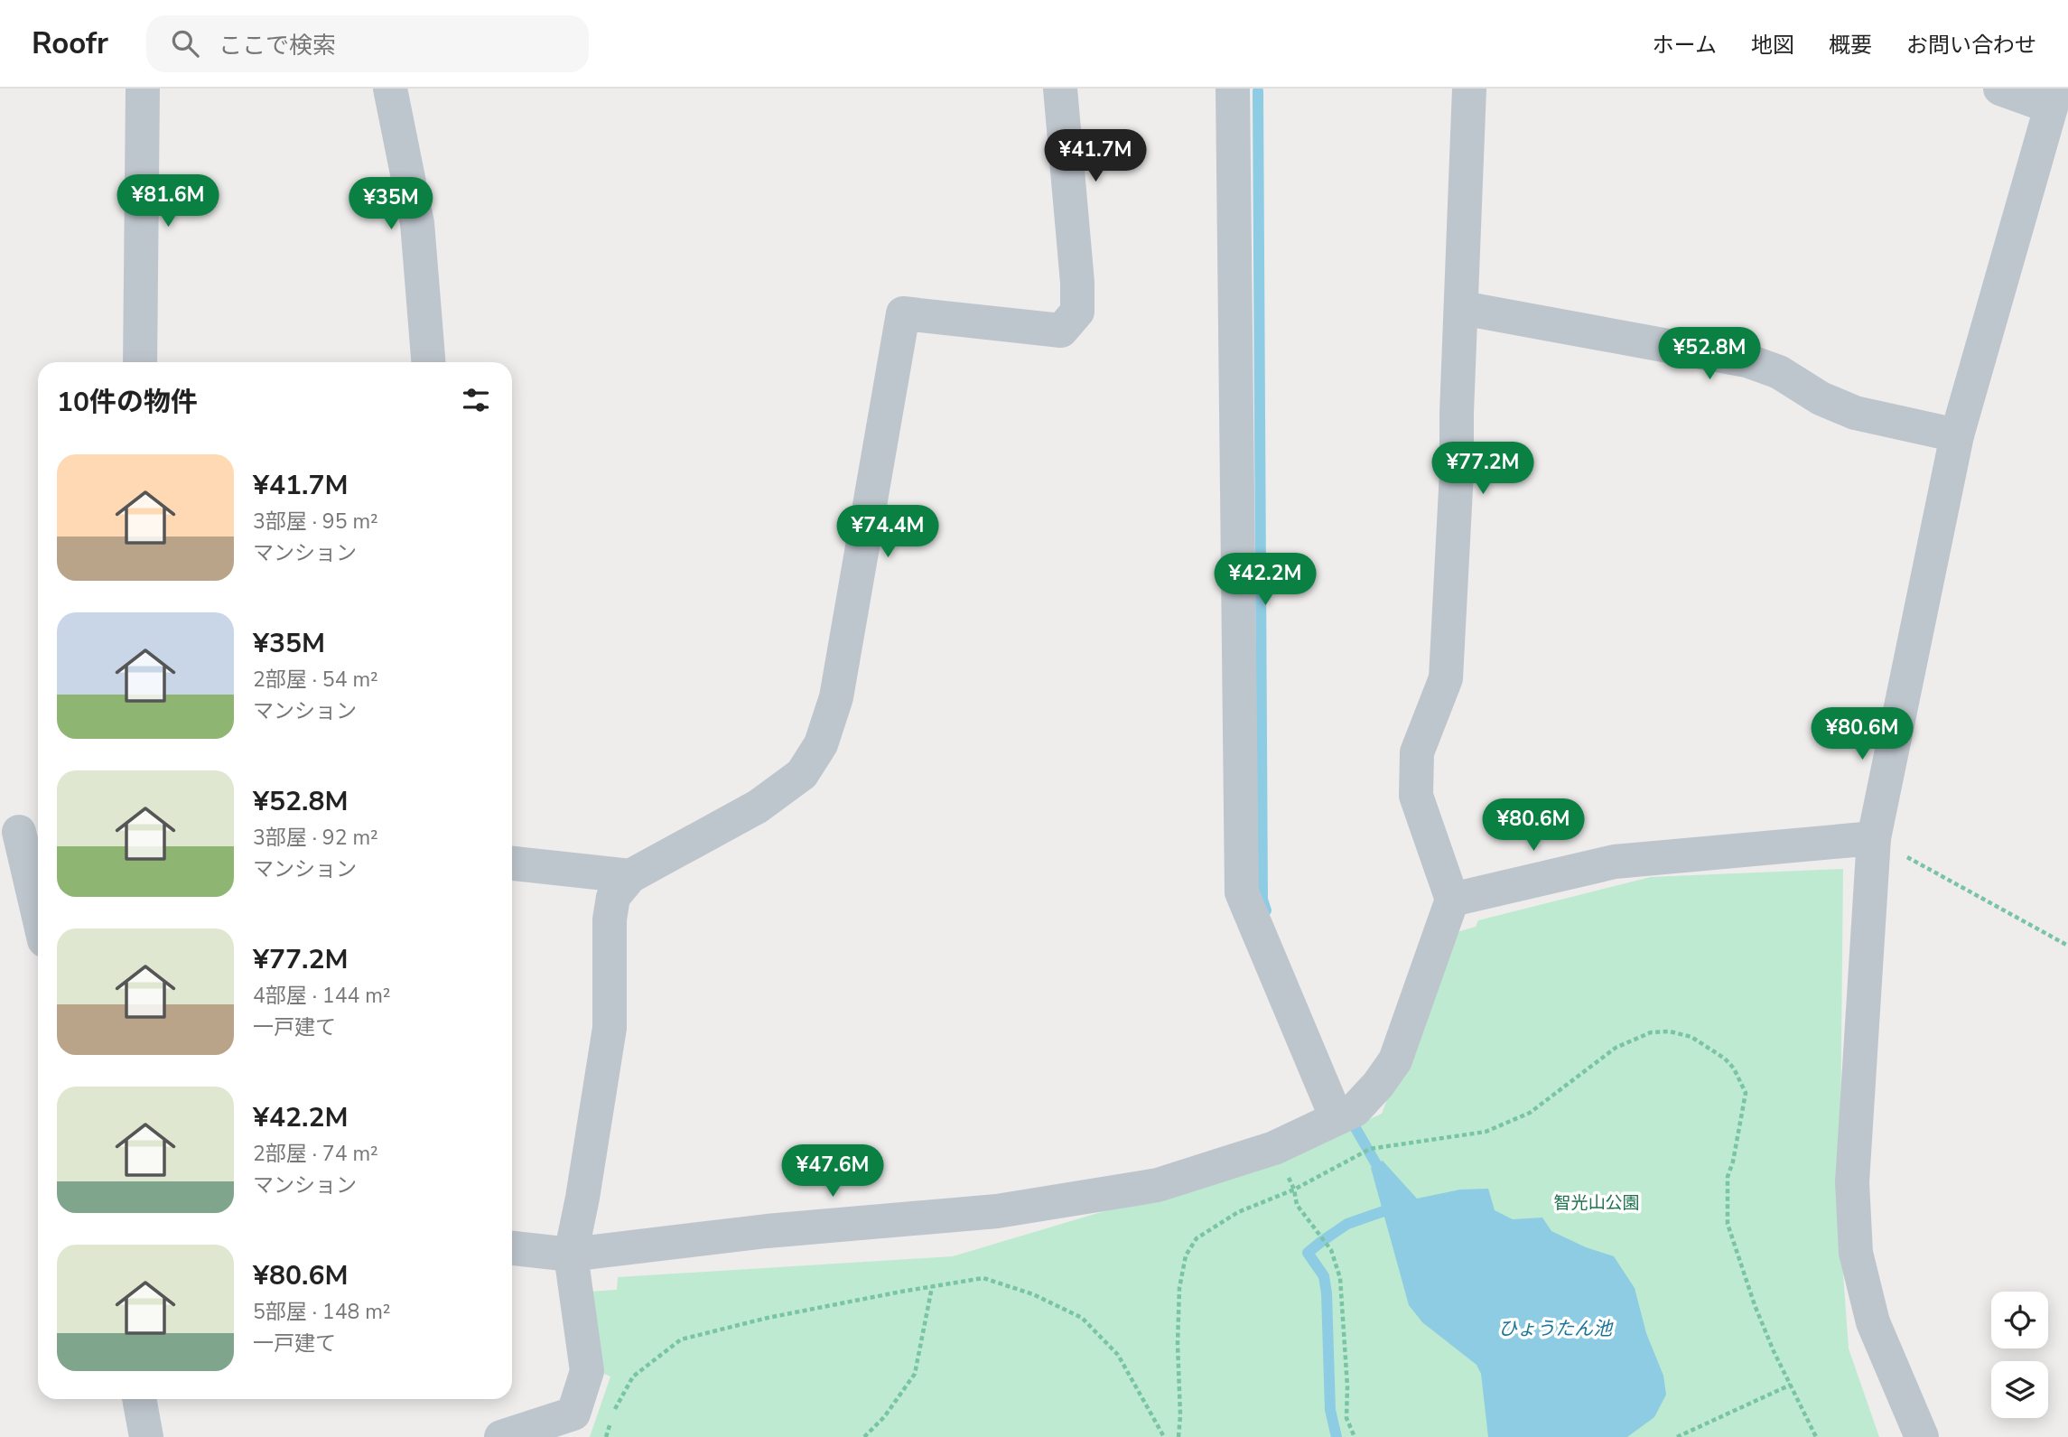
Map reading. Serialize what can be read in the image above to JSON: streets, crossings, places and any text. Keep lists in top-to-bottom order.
{
  "water": ["ひょうたん池"],
  "parks": ["智光山公園"],
  "page": {
    "header": "Roofr",
    "search": "ここで検索",
    "nav": [
      "ホーム",
      "地図",
      "概要",
      "お問い合わせ"
    ],
    "price": [
      "¥41.7M",
      "¥81.6M",
      "¥35M",
      "¥52.8M",
      "¥77.2M",
      "¥74.4M",
      "¥42.2M",
      "¥80.6M",
      "¥80.6M",
      "¥47.6M"
    ],
    "heading": "10件の物件",
    "list": [
      {
        "name": "¥41.7M",
        "note": "3部屋 · 95 m² · マンション"
      },
      {
        "name": "¥35M",
        "note": "2部屋 · 54 m² · マンション"
      },
      {
        "name": "¥52.8M",
        "note": "3部屋 · 92 m² · マンション"
      },
      {
        "name": "¥77.2M",
        "note": "4部屋 · 144 m² · 一戸建て"
      },
      {
        "name": "¥42.2M",
        "note": "2部屋 · 74 m² · マンション"
      },
      {
        "name": "¥80.6M",
        "note": "5部屋 · 148 m² · 一戸建て"
      }
    ]
  }
}
